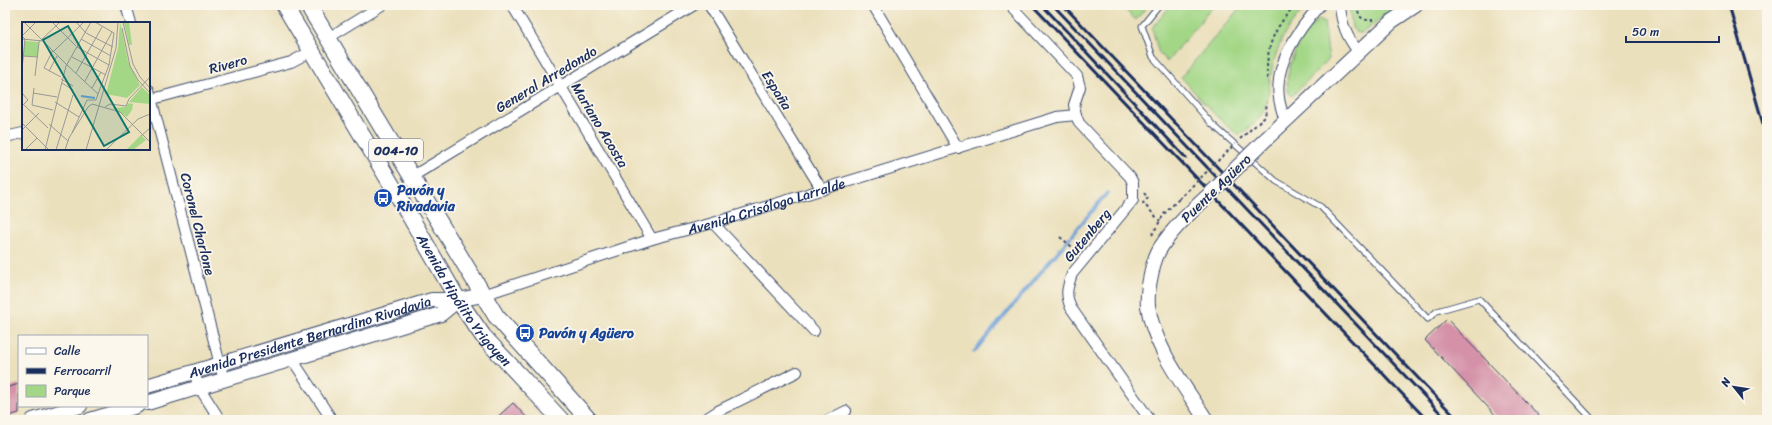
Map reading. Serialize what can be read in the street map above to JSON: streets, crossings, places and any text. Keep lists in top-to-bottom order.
{
  "streets": {
    "main road": [
      "004-10",
      "Puente Agüero",
      "Avenida Crisólogo Larralde",
      "Avenida Hipólito Yrigoyen",
      "Avenida Presidente Bernardino Rivadavia"
    ],
    "street": [
      "Rivero",
      "General Arredondo",
      "España",
      "Mariano Acosta",
      "Coronel Charlone",
      "Gutenberg"
    ]
  },
  "crossings": [
    ["Rivero", "Coronel Charlone"],
    ["Rivero", "Avenida Hipólito Yrigoyen"],
    ["General Arredondo", "Mariano Acosta"],
    ["General Arredondo", "Avenida Hipólito Yrigoyen"],
    ["España", "Avenida Crisólogo Larralde"],
    ["Mariano Acosta", "Avenida Crisólogo Larralde"],
    ["Avenida Crisólogo Larralde", "Avenida Hipólito Yrigoyen"],
    ["Avenida Crisólogo Larralde", "Avenida Presidente Bernardino Rivadavia"],
    ["Coronel Charlone", "Avenida Presidente Bernardino Rivadavia"],
    ["Avenida Hipólito Yrigoyen", "Avenida Presidente Bernardino Rivadavia"]
  ],
  "places": {
    "bus stop": ["Pavón y Rivadavia", "Pavón y Agüero"]
  },
  "legend": ["Calle", "Ferrocarril", "Parque"],
  "scale_bar": "50 m",
  "north": "top left"
}
